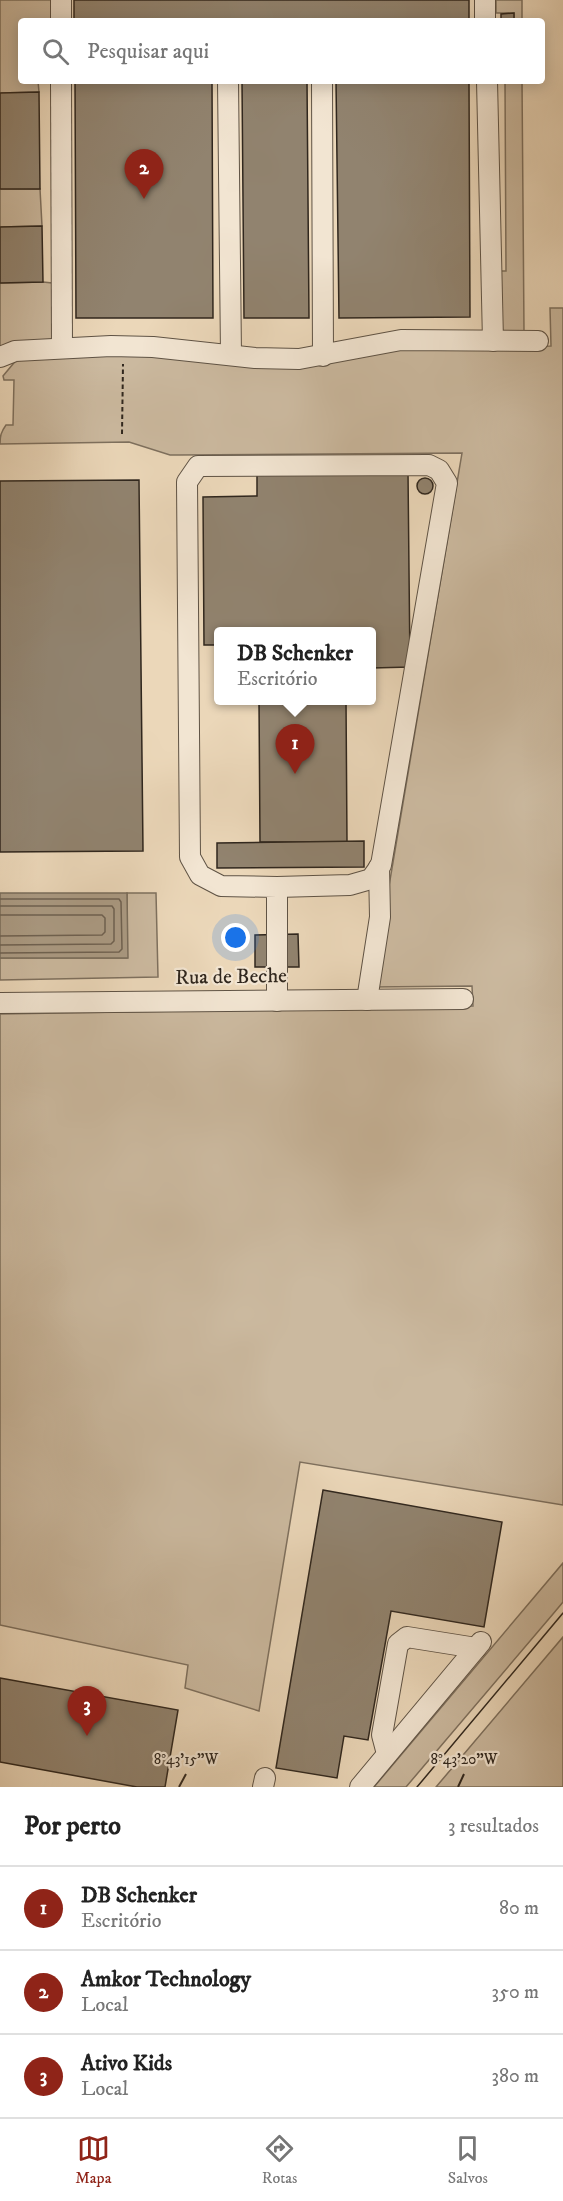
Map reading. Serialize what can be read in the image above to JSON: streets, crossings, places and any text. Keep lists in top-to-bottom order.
{
  "streets": {
    "street": ["Rua de Beche"]
  },
  "page": {
    "search": "Pesquisar aqui",
    "pins": ["2", "1", "3"],
    "popup": ["DB Schenker", "Escritório"],
    "heading": ["Por perto", "3 resultados"],
    "list": [
      {
        "mark": "1",
        "name": "DB Schenker",
        "note": "Escritório",
        "value": "80 m"
      },
      {
        "mark": "2",
        "name": "Amkor Technology",
        "note": "Local",
        "value": "350 m"
      },
      {
        "mark": "3",
        "name": "Ativo Kids",
        "note": "Local",
        "value": "380 m"
      }
    ],
    "nav": ["Mapa", "Rotas", "Salvos"]
  },
  "coordinates": ["8°43'15\"W", "8°43'20\"W"]
}
